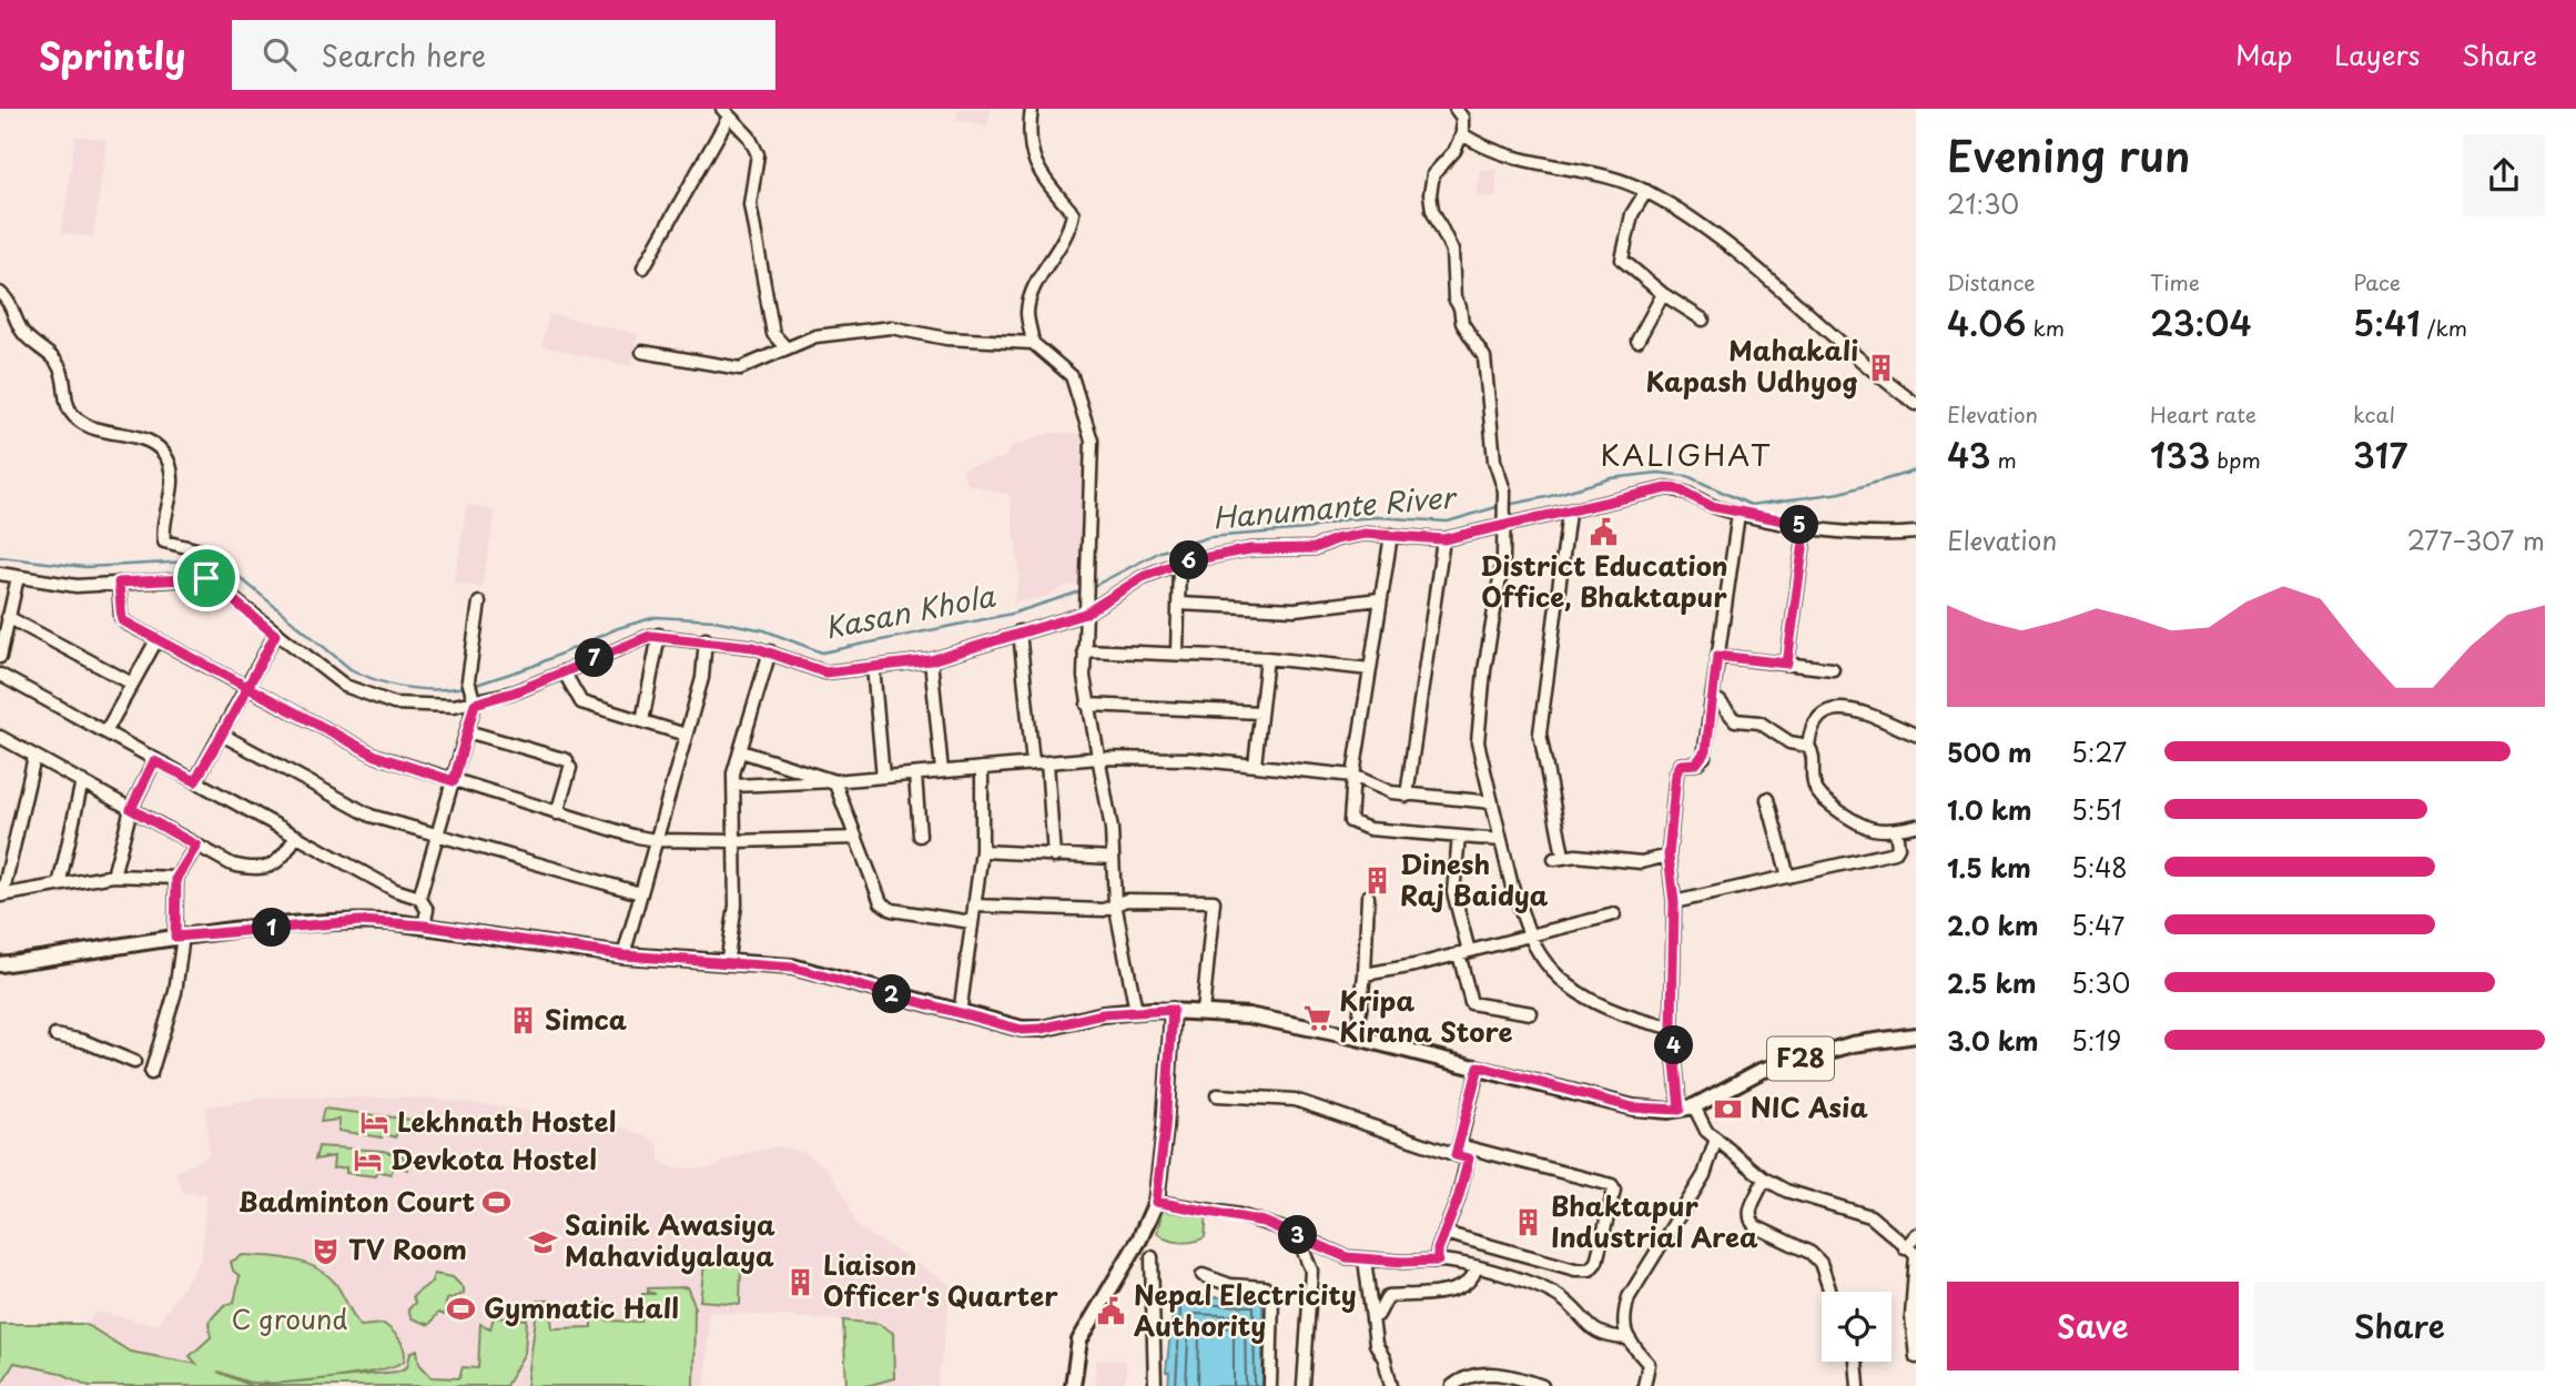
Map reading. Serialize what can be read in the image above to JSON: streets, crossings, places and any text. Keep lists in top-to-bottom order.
{
  "streets": {
    "main road": ["F28"]
  },
  "districts": ["KALIGHAT"],
  "water": ["Hanumante River", "Kasan Khola"],
  "parks": ["C ground"],
  "places": {
    "building": [
      "Mahakali Kapash Udhyog",
      "Dinesh Raj Baidya",
      "Simca",
      "Bhaktapur Industrial Area",
      "Liaison Officer's Quarter"
    ],
    "public building": ["District Education Office, Bhaktapur", "Nepal Electricity Authority"],
    "supermarket": ["Kripa Kirana Store"],
    "bank": ["NIC Asia"],
    "hotel": ["Lekhnath Hostel", "Devkota Hostel"],
    "sports": ["Badminton Court", "Gymnatic Hall"],
    "school or university": ["Sainik Awasiya Mahavidyalaya"],
    "theatre": ["TV Room"]
  },
  "page": {
    "header": "Sprintly",
    "search": "Search here",
    "nav": ["Map", "Layers", "Share"],
    "heading": ["Evening run", "21:30"],
    "stats": [
      ["Distance", "4.06 km"],
      ["Time", "23:04"],
      ["Pace", "5:41 /km"],
      ["Elevation", "43 m"],
      ["Heart rate", "133 bpm"],
      ["kcal", "317"]
    ],
    "pins": [
      "5",
      "6",
      "7",
      "1",
      "2",
      "4",
      "3"
    ],
    "chart": ["Elevation", "277–307 m"],
    "list": [
      {
        "name": "500 m",
        "note": "5:27"
      },
      {
        "name": "1.0 km",
        "note": "5:51"
      },
      {
        "name": "1.5 km",
        "note": "5:48"
      },
      {
        "name": "2.0 km",
        "note": "5:47"
      },
      {
        "name": "2.5 km",
        "note": "5:30"
      },
      {
        "name": "3.0 km",
        "note": "5:19"
      }
    ],
    "buttons": ["Save", "Share"]
  }
}
